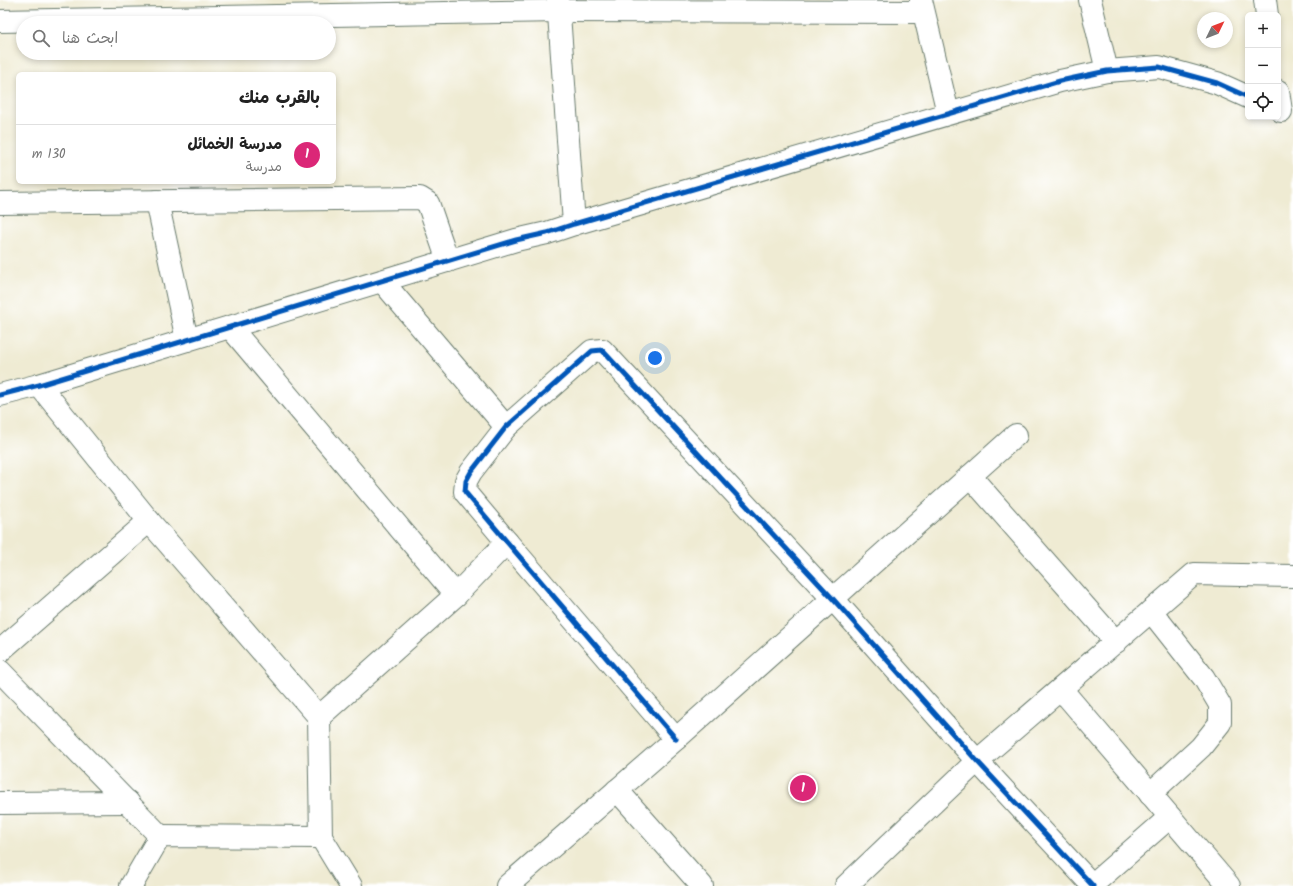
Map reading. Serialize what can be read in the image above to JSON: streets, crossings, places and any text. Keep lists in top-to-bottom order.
{
  "north": "top right",
  "page": {
    "map_buttons": ["+", "−"],
    "search": "ابحث هنا",
    "heading": "بالقرب منك",
    "list": [
      {
        "mark": "1",
        "name": "مدرسة الخمائل",
        "note": "مدرسة",
        "value": "130 m"
      }
    ],
    "pins": "1"
  }
}
